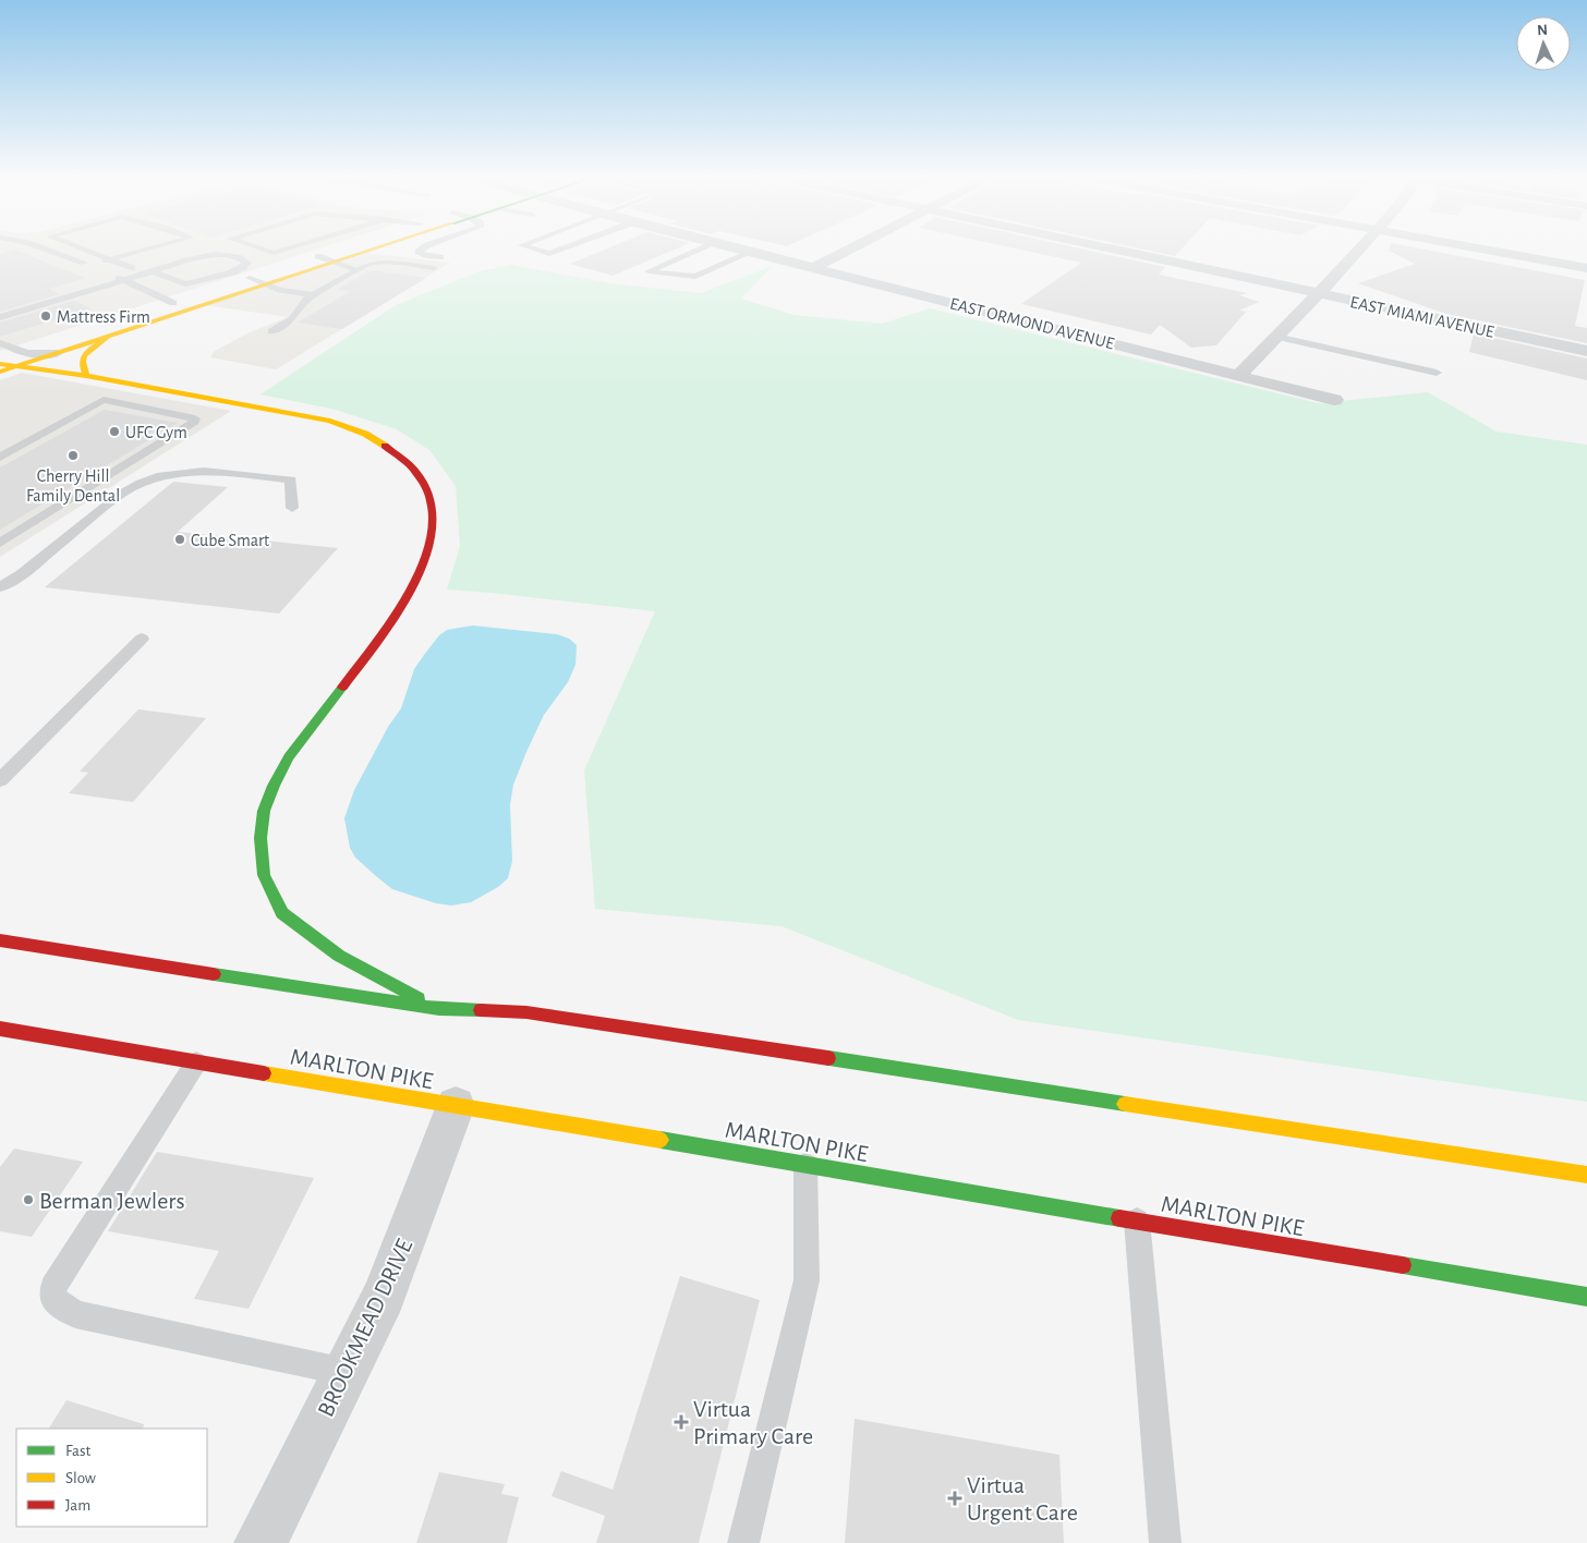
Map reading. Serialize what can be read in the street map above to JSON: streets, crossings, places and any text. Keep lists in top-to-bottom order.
{
  "streets": {
    "main road": ["MARLTON PIKE"],
    "street": ["EAST MIAMI AVENUE", "EAST ORMOND AVENUE", "BROOKMEAD DRIVE"]
  },
  "crossings": [
    ["MARLTON PIKE", "BROOKMEAD DRIVE"]
  ],
  "places": {
    "other": [
      "Mattress Firm",
      "UFC Gym",
      "Cherry Hill Family Dental",
      "Cube Smart",
      "Berman Jewlers"
    ],
    "health": ["Virtua Primary Care", "Virtua Urgent Care"]
  },
  "legend": ["Fast", "Slow", "Jam"],
  "north": "top"
}
